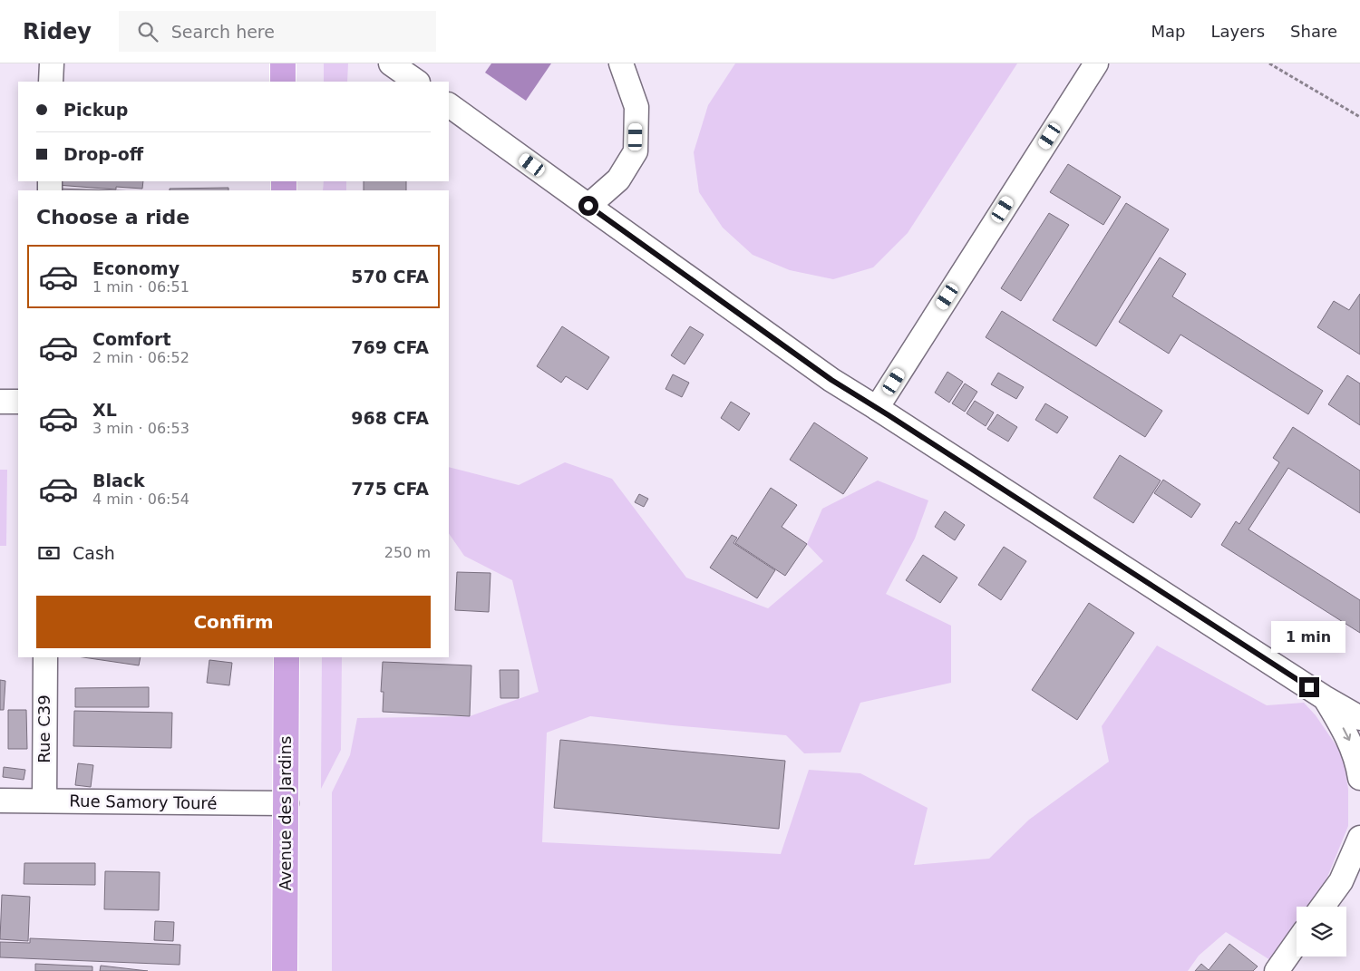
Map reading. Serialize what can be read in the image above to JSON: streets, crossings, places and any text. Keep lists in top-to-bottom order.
{
  "streets": {
    "main road": ["Avenue des Jardins"],
    "street": ["Rue C39", "Rue Samory Touré"]
  },
  "crossings": [
    ["Rue C39", "Rue Samory Touré"],
    ["Rue Samory Touré", "Avenue des Jardins"]
  ],
  "page": {
    "header": "Ridey",
    "search": "Search here",
    "nav": ["Map", "Layers", "Share"],
    "banner": ["Pickup", "Drop-off"],
    "heading": "Choose a ride",
    "list": [
      {
        "name": "Economy",
        "note": "1 min · 06:51",
        "value": "570 CFA"
      },
      {
        "name": "Comfort",
        "note": "2 min · 06:52",
        "value": "769 CFA"
      },
      {
        "name": "XL",
        "note": "3 min · 06:53",
        "value": "968 CFA"
      },
      {
        "name": "Black",
        "note": "4 min · 06:54",
        "value": "775 CFA"
      }
    ],
    "pay": ["Cash", "250 m"],
    "buttons": "Confirm",
    "bubble": "1 min"
  }
}
